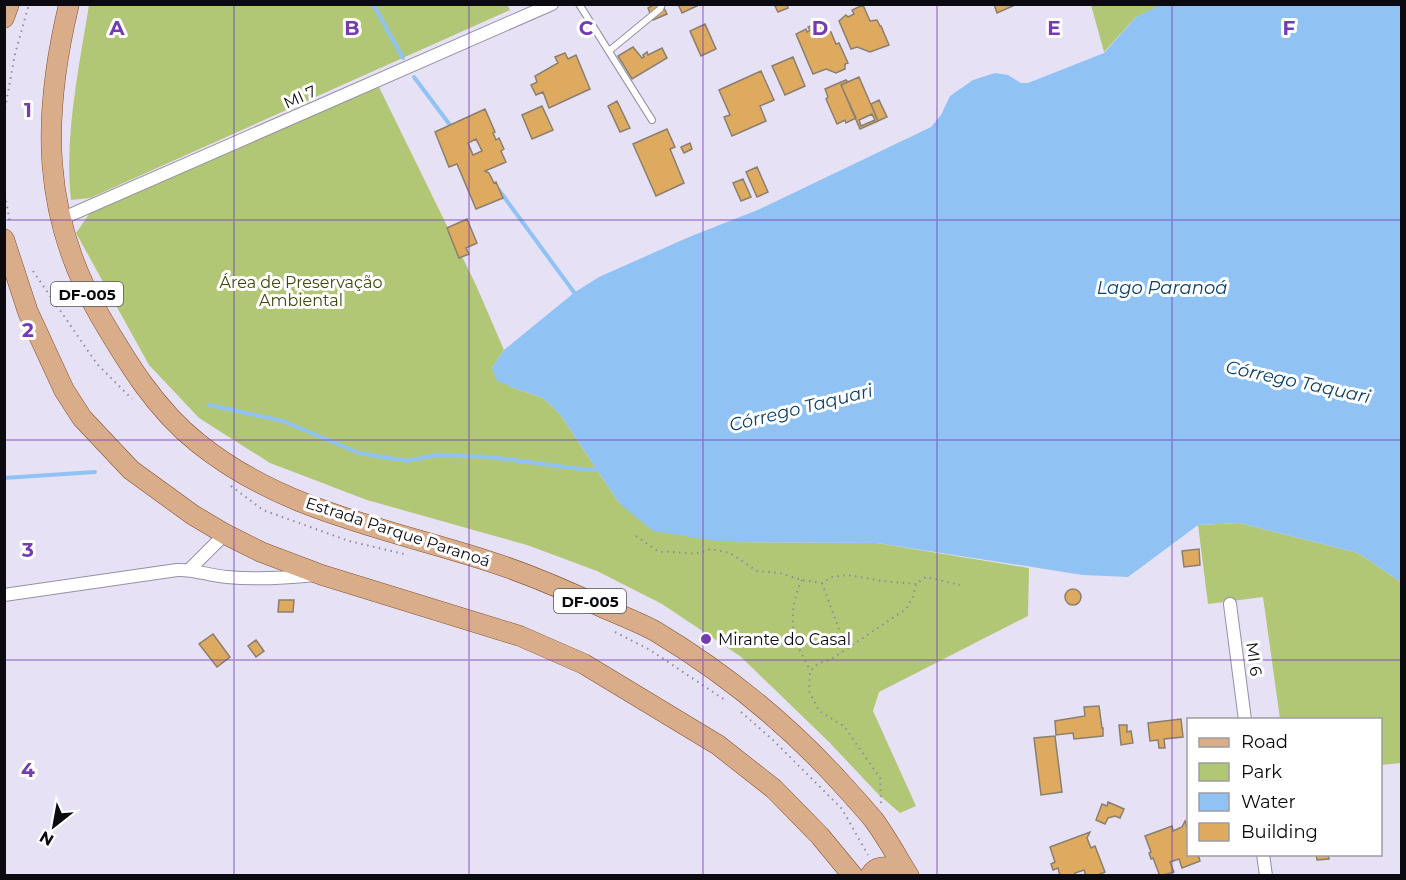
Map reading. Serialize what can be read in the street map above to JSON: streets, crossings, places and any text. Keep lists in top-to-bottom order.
{
  "streets": {
    "main road": ["DF-005", "Estrada Parque Paranoá"],
    "street": ["MI 7", "MI 6"]
  },
  "crossings": [
    ["MI 7", "Estrada Parque Paranoá"]
  ],
  "water": ["Lago Paranoá", "Córrego Taquari"],
  "parks": ["Área de Preservação Ambiental"],
  "places": ["Mirante do Casal"],
  "legend": [
    "Road",
    "Park",
    "Water",
    "Building"
  ],
  "north": "bottom left",
  "grid": {
    "columns": [
      "A",
      "B",
      "C",
      "D",
      "E",
      "F"
    ],
    "rows": [
      "1",
      "2",
      "3",
      "4"
    ]
  }
}
